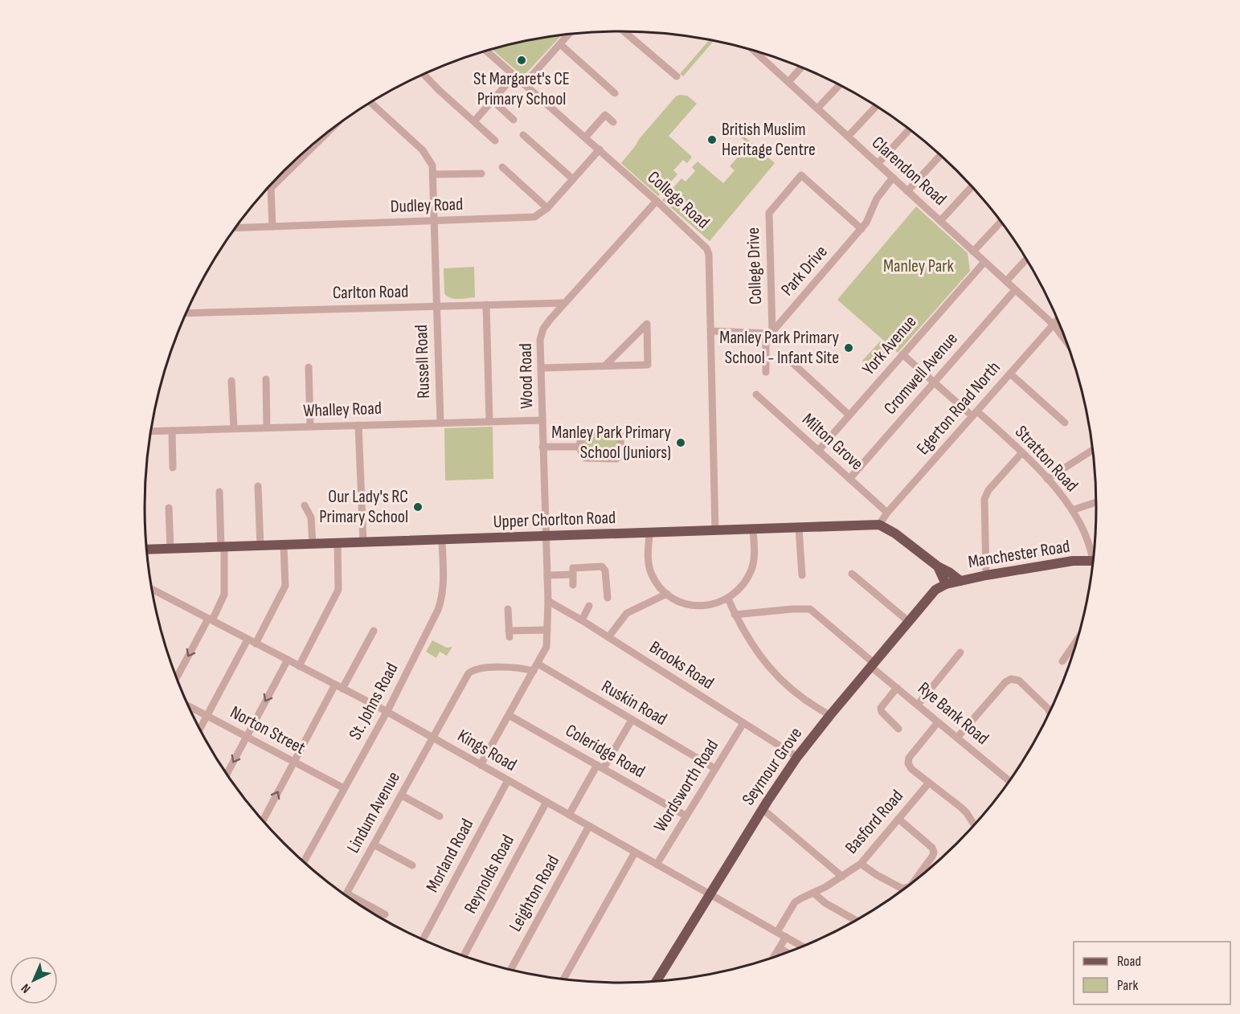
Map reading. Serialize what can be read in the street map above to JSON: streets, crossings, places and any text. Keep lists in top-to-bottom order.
{
  "streets": {
    "main road": ["Upper Chorlton Road", "Manchester Road", "Seymour Grove"],
    "street": [
      "Clarendon Road",
      "College Road",
      "Dudley Road",
      "College Drive",
      "Park Drive",
      "Carlton Road",
      "York Avenue",
      "Russell Road",
      "Cromwell Avenue",
      "Wood Road",
      "Egerton Road North",
      "Whalley Road",
      "Milton Grove",
      "Stratton Road",
      "Brooks Road",
      "St. Johns Road",
      "Ruskin Road",
      "Rye Bank Road",
      "Norton Street",
      "Kings Road",
      "Coleridge Road",
      "Wordsworth Road",
      "Lindum Avenue",
      "Basford Road",
      "Morland Road",
      "Reynolds Road",
      "Leighton Road"
    ]
  },
  "crossings": [
    ["Clarendon Road", "Park Drive"],
    ["Clarendon Road", "York Avenue"],
    ["Clarendon Road", "Cromwell Avenue"],
    ["Clarendon Road", "Egerton Road North"],
    ["College Road", "Dudley Road"],
    ["College Road", "Wood Road"],
    ["College Road", "Upper Chorlton Road"],
    ["Dudley Road", "Russell Road"],
    ["College Drive", "Park Drive"],
    ["Carlton Road", "Russell Road"],
    ["Carlton Road", "Wood Road"],
    ["York Avenue", "Milton Grove"],
    ["York Avenue", "Stratton Road"],
    ["Russell Road", "Whalley Road"],
    ["Cromwell Avenue", "Milton Grove"],
    ["Cromwell Avenue", "Stratton Road"],
    ["Wood Road", "Whalley Road"],
    ["Wood Road", "Upper Chorlton Road"],
    ["Wood Road", "Brooks Road"],
    ["Wood Road", "Ruskin Road"],
    ["Wood Road", "Kings Road"],
    ["Wood Road", "Coleridge Road"],
    ["Wood Road", "Lindum Avenue"],
    ["Egerton Road North", "Milton Grove"],
    ["Egerton Road North", "Stratton Road"],
    ["Egerton Road North", "Upper Chorlton Road"],
    ["Upper Chorlton Road", "St. Johns Road"],
    ["Manchester Road", "Seymour Grove"],
    ["Brooks Road", "Seymour Grove"],
    ["Brooks Road", "Wordsworth Road"],
    ["St. Johns Road", "Norton Street"],
    ["St. Johns Road", "Kings Road"],
    ["Ruskin Road", "Wordsworth Road"],
    ["Ruskin Road", "Lindum Avenue"],
    ["Rye Bank Road", "Seymour Grove"],
    ["Kings Road", "Seymour Grove"],
    ["Kings Road", "Wordsworth Road"],
    ["Kings Road", "Lindum Avenue"],
    ["Kings Road", "Basford Road"],
    ["Kings Road", "Morland Road"],
    ["Kings Road", "Reynolds Road"],
    ["Kings Road", "Leighton Road"],
    ["Coleridge Road", "Wordsworth Road"]
  ],
  "parks": ["Manley Park"],
  "places": [
    "St Margaret's CE Primary School",
    "British Muslim Heritage Centre",
    "Manley Park Primary School - Infant Site",
    "Manley Park Primary School (Juniors)",
    "Our Lady's RC Primary School"
  ],
  "legend": ["Road", "Park"],
  "north": "bottom left"
}
